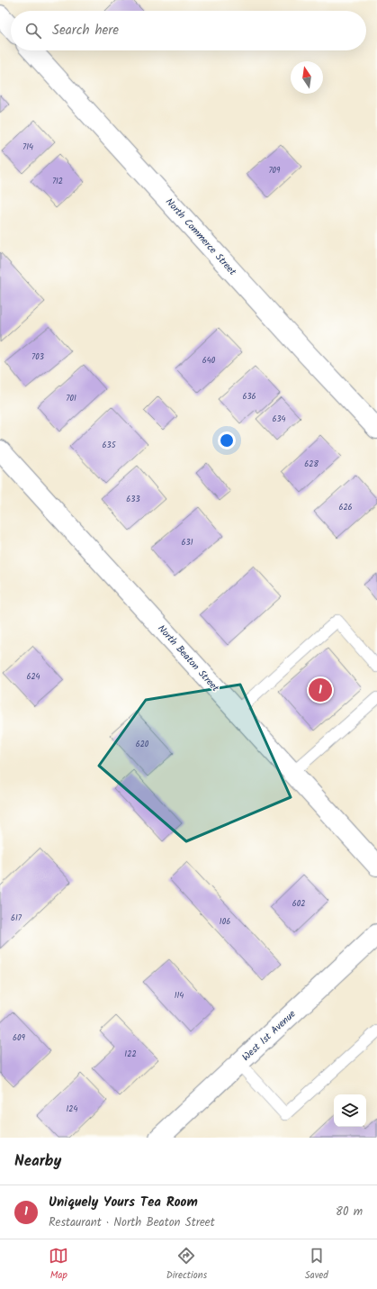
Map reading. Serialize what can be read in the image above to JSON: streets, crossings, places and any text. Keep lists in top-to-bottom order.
{
  "streets": {
    "street": ["North Commerce Street", "North Beaton Street", "West 1st Avenue"]
  },
  "house_numbers": [
    "714",
    "709",
    "712",
    "703",
    "640",
    "636",
    "701",
    "634",
    "635",
    "628",
    "633",
    "626",
    "631",
    "624",
    "620",
    "602",
    "617",
    "106",
    "114",
    "609",
    "122",
    "124"
  ],
  "north": "top",
  "page": {
    "search": "Search here",
    "pins": "1",
    "heading": "Nearby",
    "list": [
      {
        "mark": "1",
        "name": "Uniquely Yours Tea Room",
        "note": "Restaurant · North Beaton Street",
        "value": "80 m"
      }
    ],
    "nav": ["Map", "Directions", "Saved"]
  }
}
